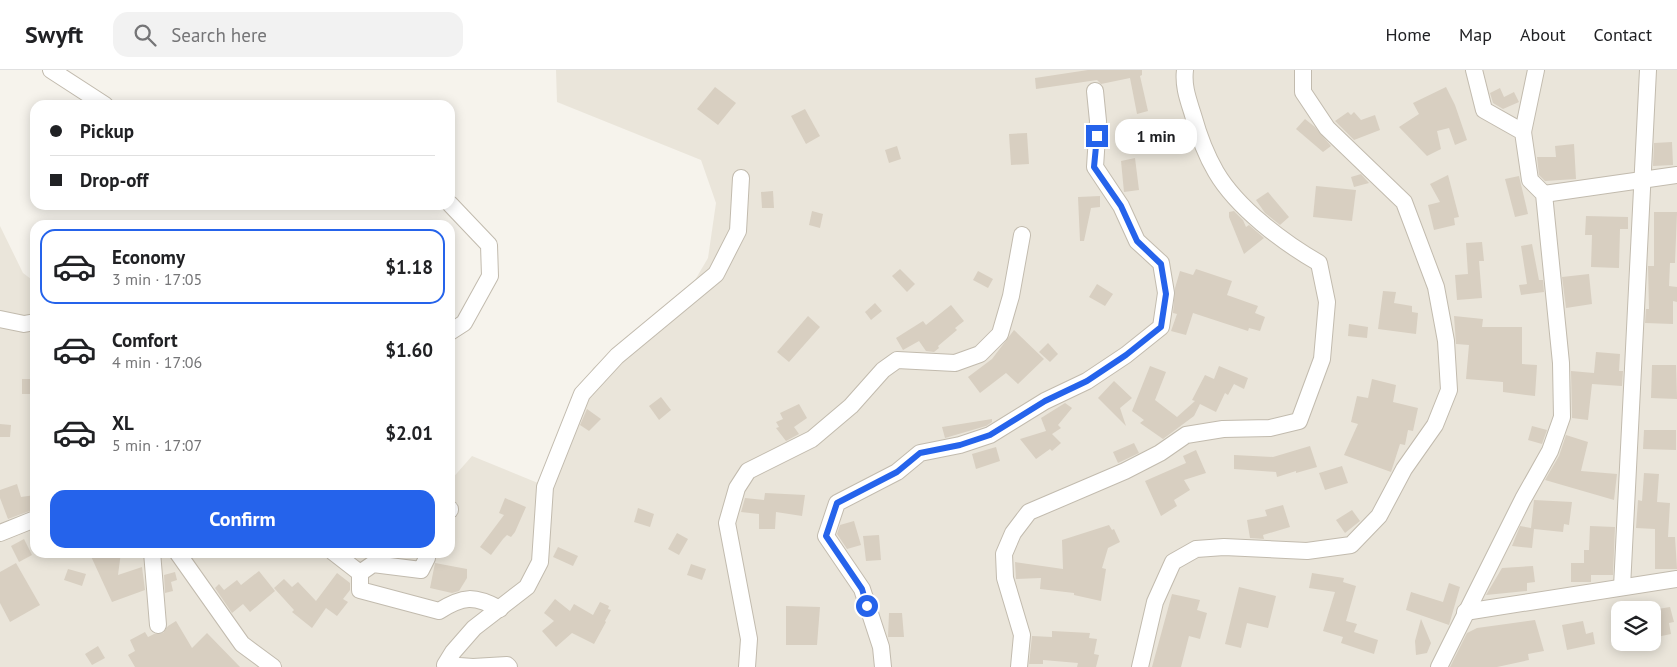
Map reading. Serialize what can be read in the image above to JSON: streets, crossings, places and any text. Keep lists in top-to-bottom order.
{
  "page": {
    "header": "Swyft",
    "search": "Search here",
    "nav": [
      "Home",
      "Map",
      "About",
      "Contact"
    ],
    "banner": ["Pickup", "Drop-off"],
    "bubble": "1 min",
    "list": [
      {
        "name": "Economy",
        "note": "3 min · 17:05",
        "value": "$1.18"
      },
      {
        "name": "Comfort",
        "note": "4 min · 17:06",
        "value": "$1.60"
      },
      {
        "name": "XL",
        "note": "5 min · 17:07",
        "value": "$2.01"
      }
    ],
    "buttons": "Confirm"
  }
}
